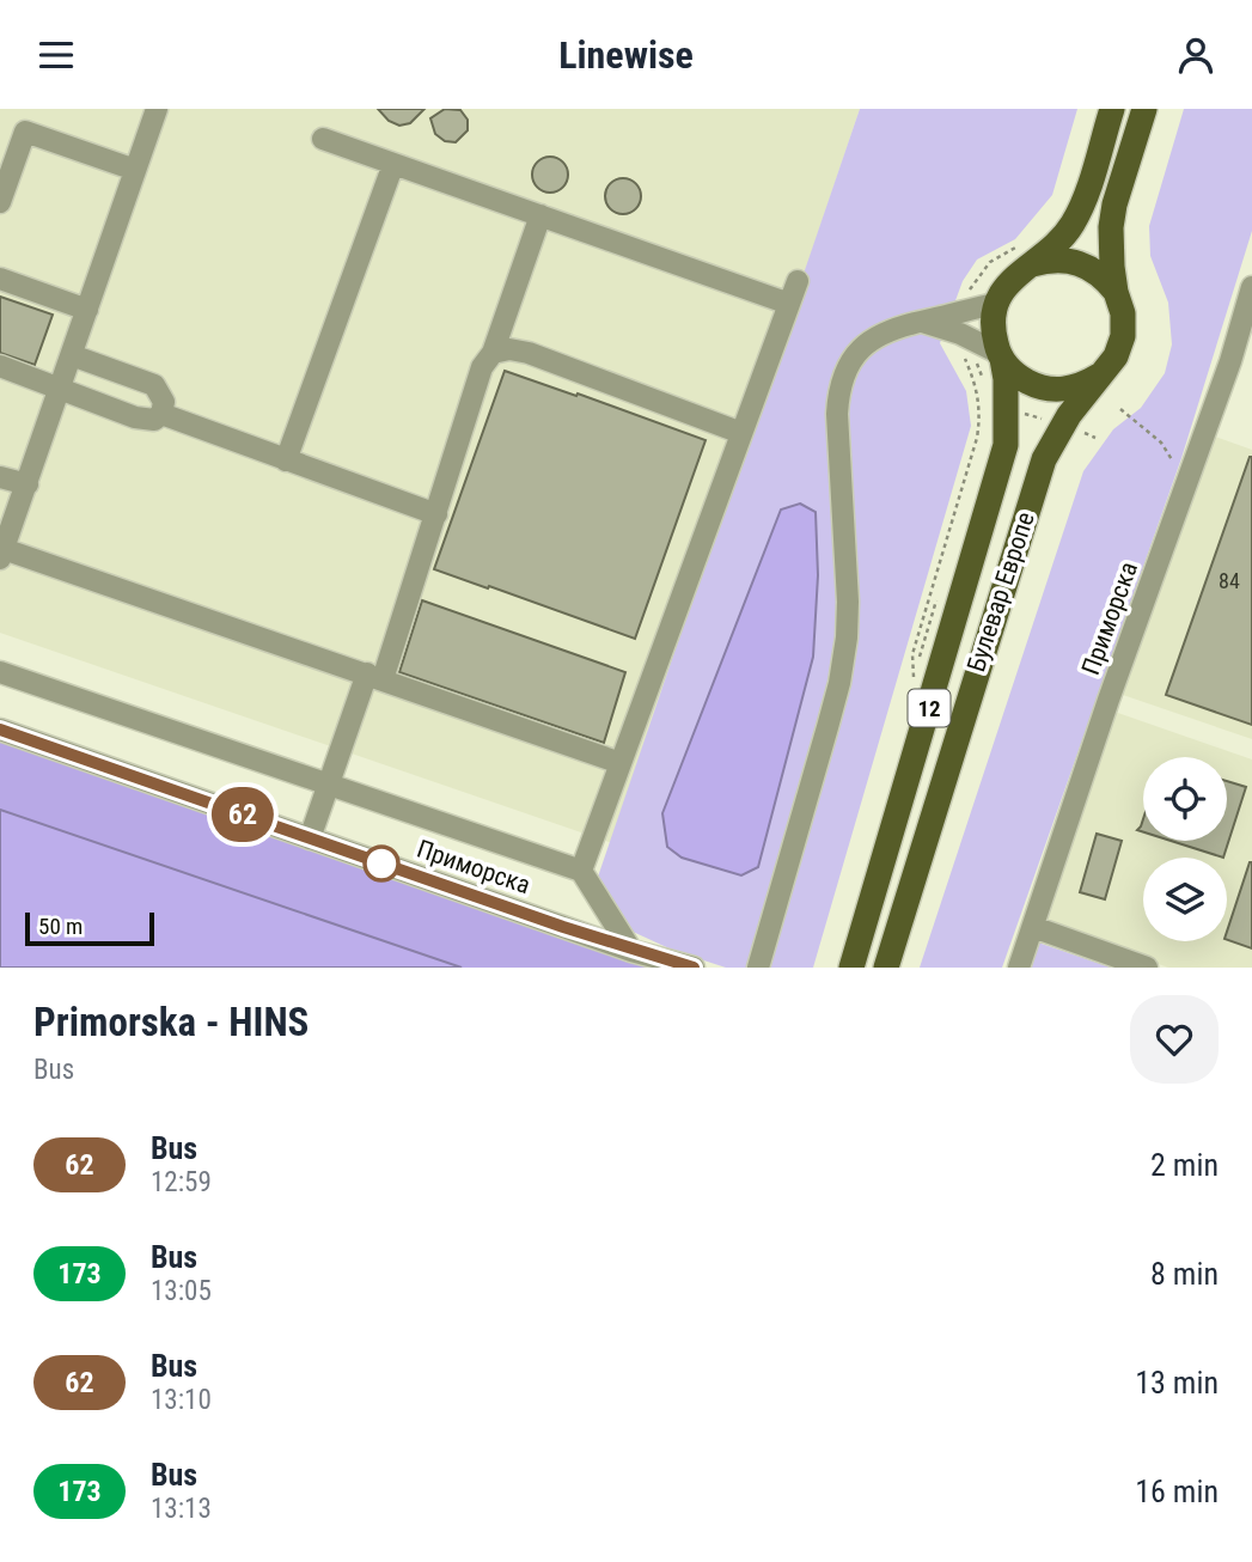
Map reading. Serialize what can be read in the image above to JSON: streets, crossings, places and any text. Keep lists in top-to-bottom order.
{
  "streets": {
    "main road": ["Булевар Европе", "12"],
    "street": ["Приморска"]
  },
  "lines": ["bus line 62"],
  "house_numbers": ["84"],
  "scale_bar": "50 m",
  "page": {
    "header": "Linewise",
    "on_map": "62",
    "scale": "50 m",
    "heading": ["Primorska - HINS", "Bus"],
    "list": [
      {
        "mark": "62",
        "name": "Bus",
        "note": "12:59",
        "value": "2 min"
      },
      {
        "mark": "173",
        "name": "Bus",
        "note": "13:05",
        "value": "8 min"
      },
      {
        "mark": "62",
        "name": "Bus",
        "note": "13:10",
        "value": "13 min"
      },
      {
        "mark": "173",
        "name": "Bus",
        "note": "13:13",
        "value": "16 min"
      }
    ]
  }
}
